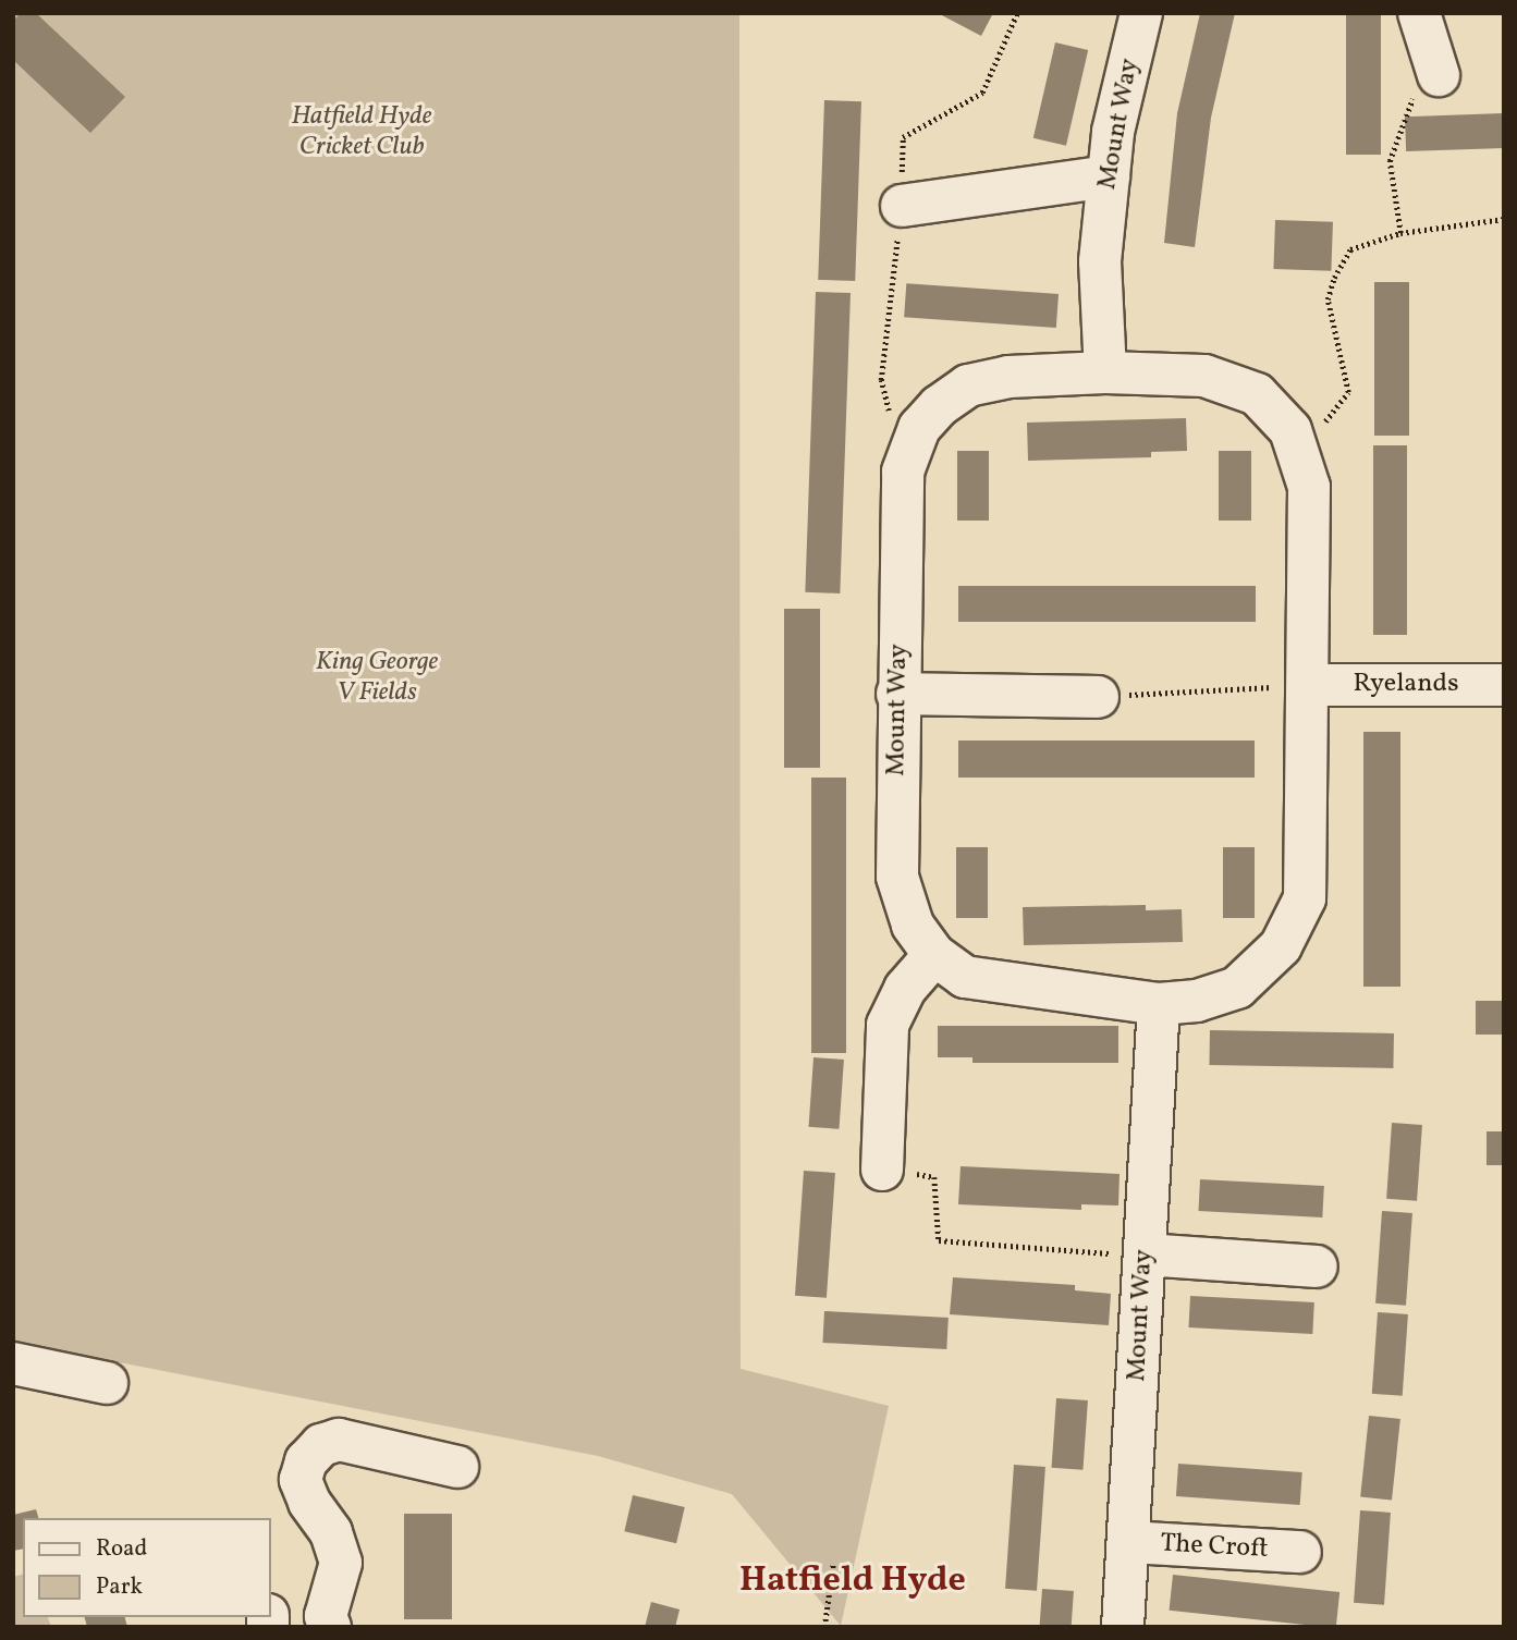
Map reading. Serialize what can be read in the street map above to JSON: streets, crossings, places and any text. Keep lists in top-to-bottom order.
{
  "streets": {
    "street": ["Mount Way", "Ryelands", "The Croft"]
  },
  "crossings": [
    ["Mount Way", "Ryelands"],
    ["Mount Way", "The Croft"]
  ],
  "districts": ["Hatfield Hyde"],
  "parks": ["Hatfield Hyde Cricket Club", "King George V Fields"],
  "legend": ["Road", "Park"]
}
